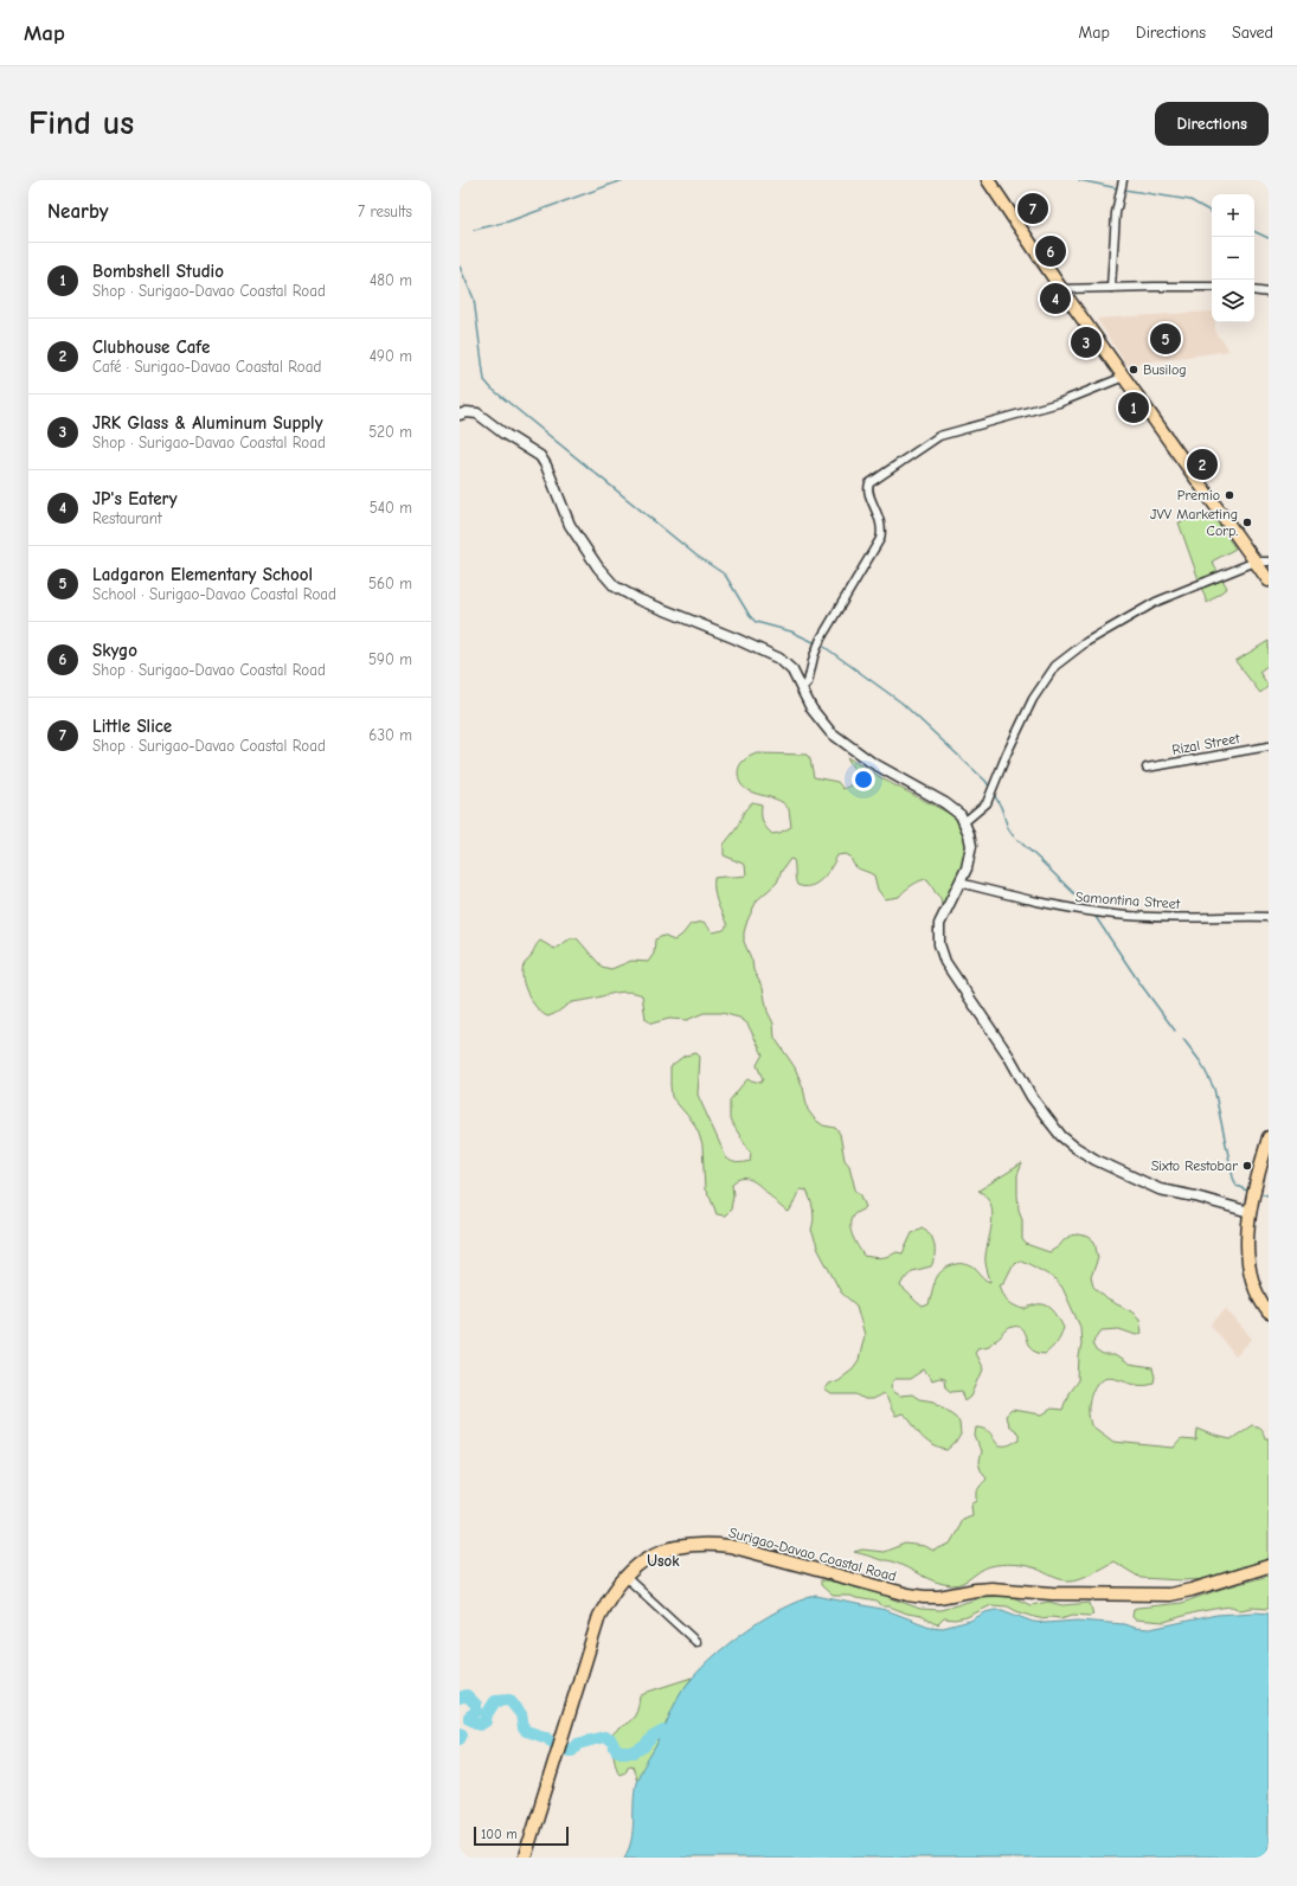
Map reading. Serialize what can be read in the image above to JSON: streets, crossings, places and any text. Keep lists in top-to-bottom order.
{
  "streets": {
    "highway": ["Surigao-Davao Coastal Road"],
    "street": ["Rizal Street", "Samontina Street"]
  },
  "districts": ["Usok"],
  "places": [
    "Busilog",
    "Premio",
    "JVV Marketing Corp.",
    "Sixto Restobar"
  ],
  "scale_bar": "100 m",
  "page": {
    "header": "Map",
    "nav": ["Map", "Directions", "Saved"],
    "buttons": "Directions",
    "title": "Find us",
    "heading": ["Nearby", "7 results"],
    "pins": [
      "7",
      "6",
      "4",
      "5",
      "3",
      "1",
      "2"
    ],
    "map_buttons": ["+", "−"],
    "list": [
      {
        "mark": "1",
        "name": "Bombshell Studio",
        "note": "Shop · Surigao-Davao Coastal Road",
        "value": "480 m"
      },
      {
        "mark": "2",
        "name": "Clubhouse Cafe",
        "note": "Café · Surigao-Davao Coastal Road",
        "value": "490 m"
      },
      {
        "mark": "3",
        "name": "JRK Glass & Aluminum Supply",
        "note": "Shop · Surigao-Davao Coastal Road",
        "value": "520 m"
      },
      {
        "mark": "4",
        "name": "JP's Eatery",
        "note": "Restaurant",
        "value": "540 m"
      },
      {
        "mark": "5",
        "name": "Ladgaron Elementary School",
        "note": "School · Surigao-Davao Coastal Road",
        "value": "560 m"
      },
      {
        "mark": "6",
        "name": "Skygo",
        "note": "Shop · Surigao-Davao Coastal Road",
        "value": "590 m"
      },
      {
        "mark": "7",
        "name": "Little Slice",
        "note": "Shop · Surigao-Davao Coastal Road",
        "value": "630 m"
      }
    ],
    "scale": "100 m"
  }
}
